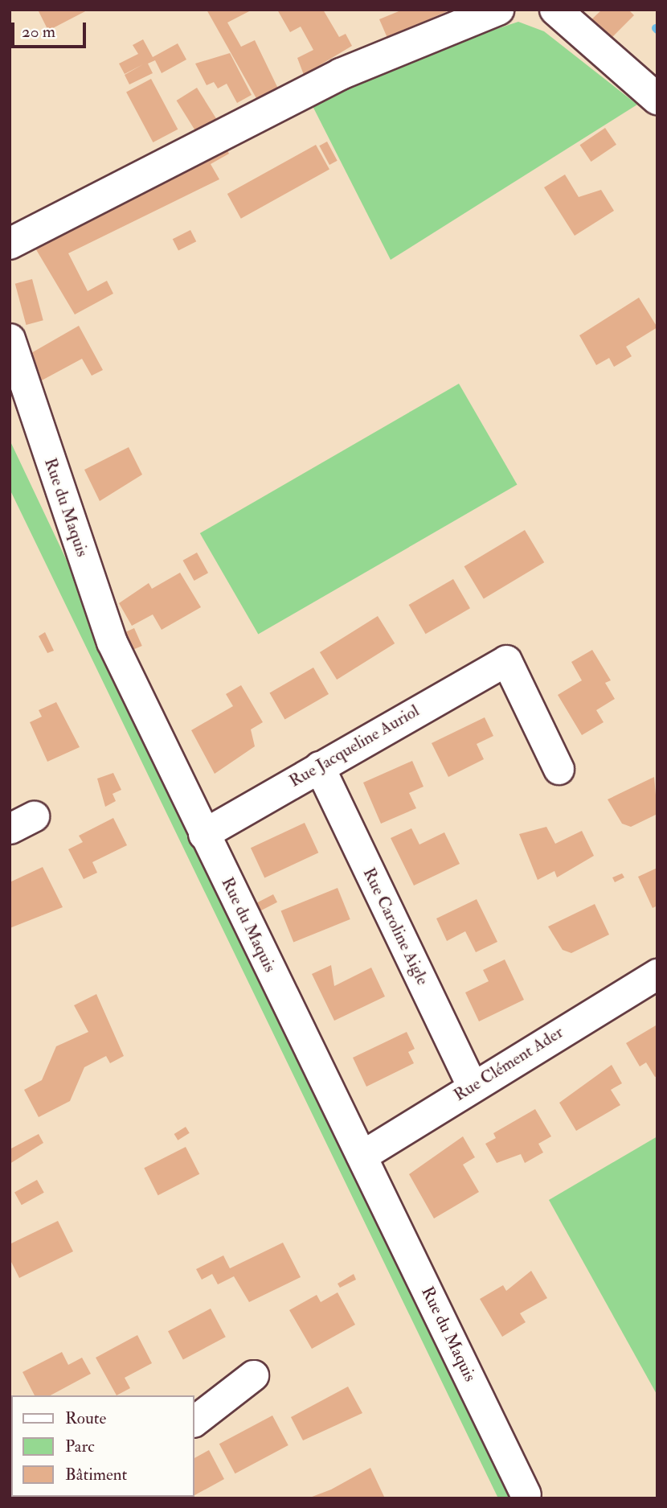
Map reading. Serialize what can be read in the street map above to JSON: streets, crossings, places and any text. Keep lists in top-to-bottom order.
{
  "streets": {
    "street": [
      "Rue du Maquis",
      "Rue Jacqueline Auriol",
      "Rue Caroline Aigle",
      "Rue Clément Ader"
    ]
  },
  "crossings": [
    ["Rue du Maquis", "Rue Jacqueline Auriol"],
    ["Rue du Maquis", "Rue Clément Ader"],
    ["Rue Jacqueline Auriol", "Rue Caroline Aigle"],
    ["Rue Caroline Aigle", "Rue Clément Ader"]
  ],
  "legend": ["Route", "Parc", "Bâtiment"],
  "scale_bar": "20 m"
}
